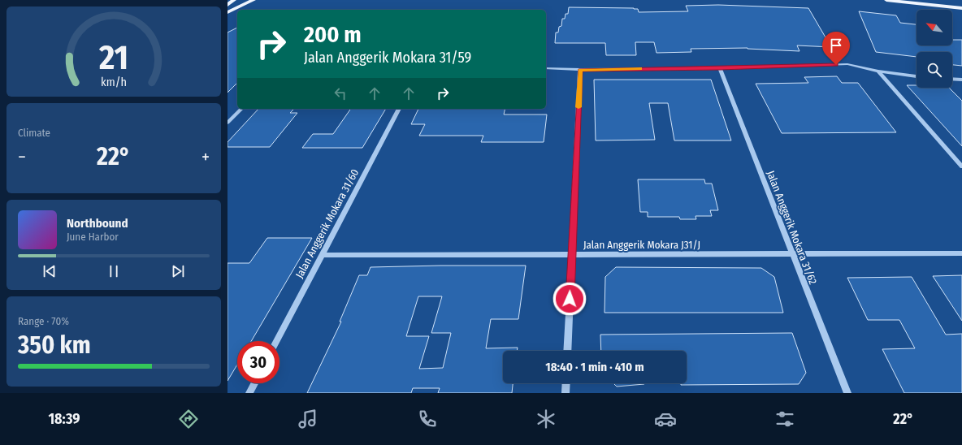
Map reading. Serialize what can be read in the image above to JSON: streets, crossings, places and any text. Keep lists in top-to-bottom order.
{
  "streets": {
    "street": ["Jalan Anggerik Mokara 31/60", "Jalan Anggerik Mokara 31/62", "Jalan Anggerik Mokara J31/J"]
  },
  "crossings": [
    ["Jalan Anggerik Mokara 31/60", "Jalan Anggerik Mokara J31/J"],
    ["Jalan Anggerik Mokara 31/62", "Jalan Anggerik Mokara J31/J"]
  ],
  "north": "top left",
  "page": {
    "turn": ["200 m", "Jalan Anggerik Mokara 31/59"],
    "tile": [
      "Climate",
      ["Range · 70%", "350 km"]
    ],
    "heat": ["−", "22°", "+"],
    "song": ["Northbound", "June Harbor"],
    "limit": "30",
    "trip": "18:40 · 1 min · 410 m",
    "tabs": ["18:39", "22°"],
    "gauge": ["21", "km/h"]
  }
}
